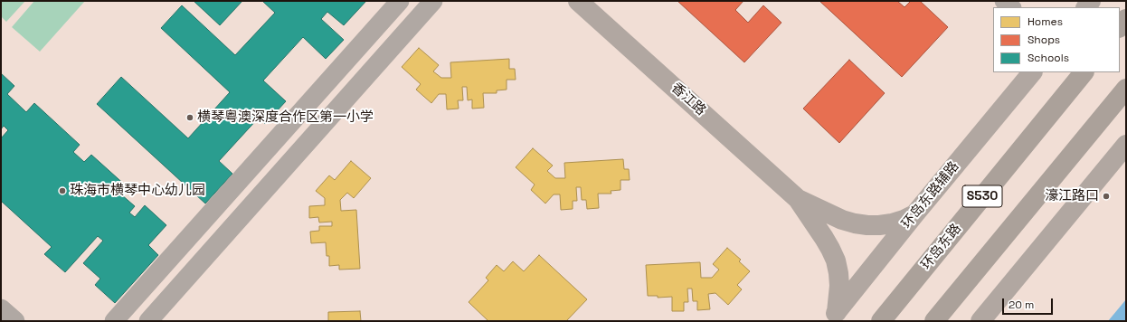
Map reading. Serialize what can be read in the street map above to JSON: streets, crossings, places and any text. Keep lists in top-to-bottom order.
{
  "streets": {
    "main road": [
      "香江路",
      "环岛东路辅路",
      "S530",
      "环岛东路"
    ]
  },
  "places": ["横琴粤澳深度合作区第一小学", "珠海市横琴中心幼儿园", "濠江路口"],
  "legend": ["Homes", "Shops", "Schools"],
  "scale_bar": "20 m"
}
